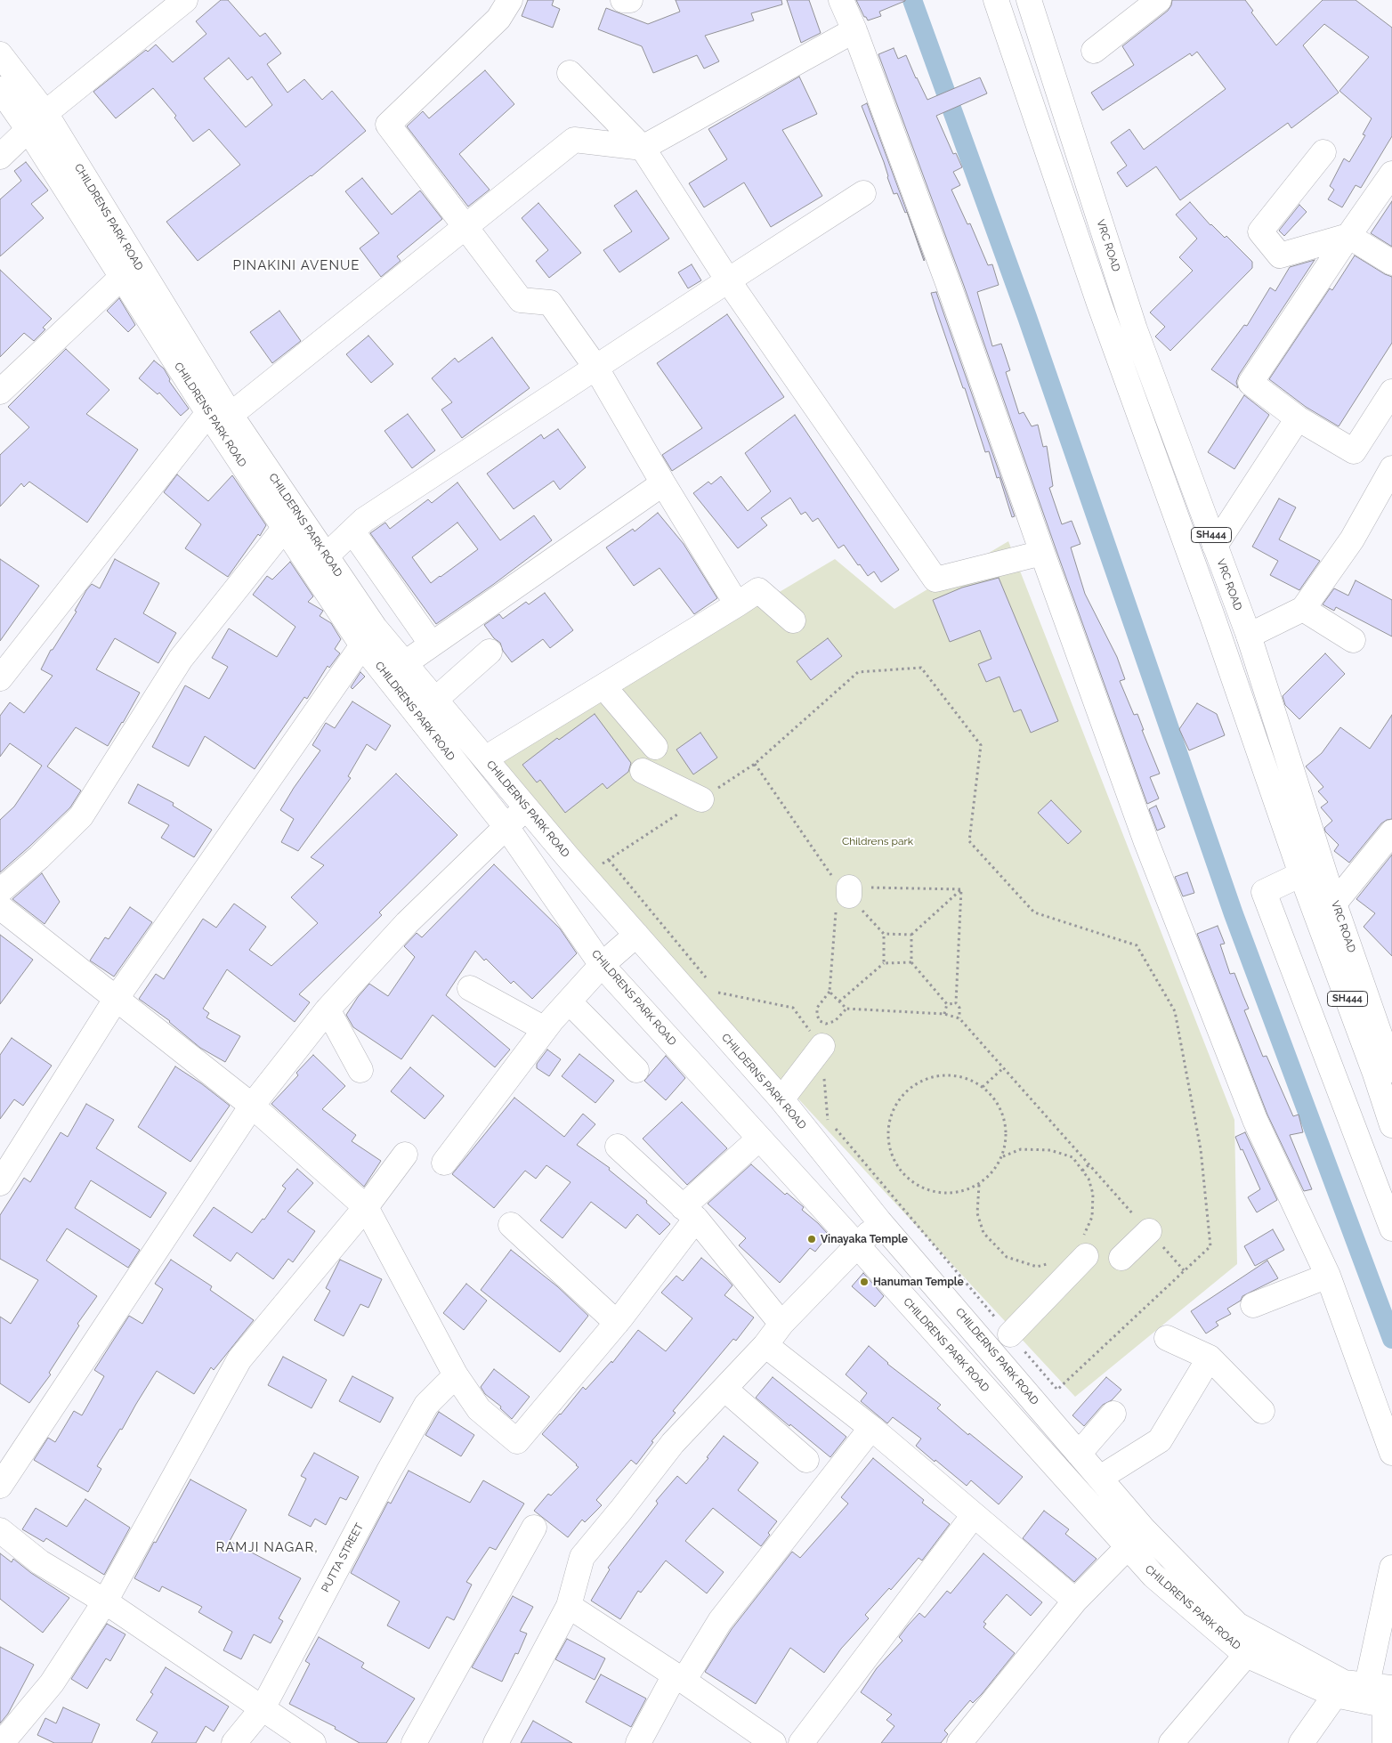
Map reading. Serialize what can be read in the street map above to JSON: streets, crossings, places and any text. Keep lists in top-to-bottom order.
{
  "streets": {
    "street": [
      "CHILDRENS PARK ROAD",
      "VRC ROAD",
      "CHILDERNS PARK ROAD",
      "SH444",
      "PUTTA STREET"
    ]
  },
  "crossings": [
    ["CHILDRENS PARK ROAD", "CHILDERNS PARK ROAD"]
  ],
  "districts": ["PINAKINI AVENUE", "RAMJI NAGAR,"],
  "parks": ["Childrens park"],
  "places": ["Vinayaka Temple", "Hanuman Temple"]
}
